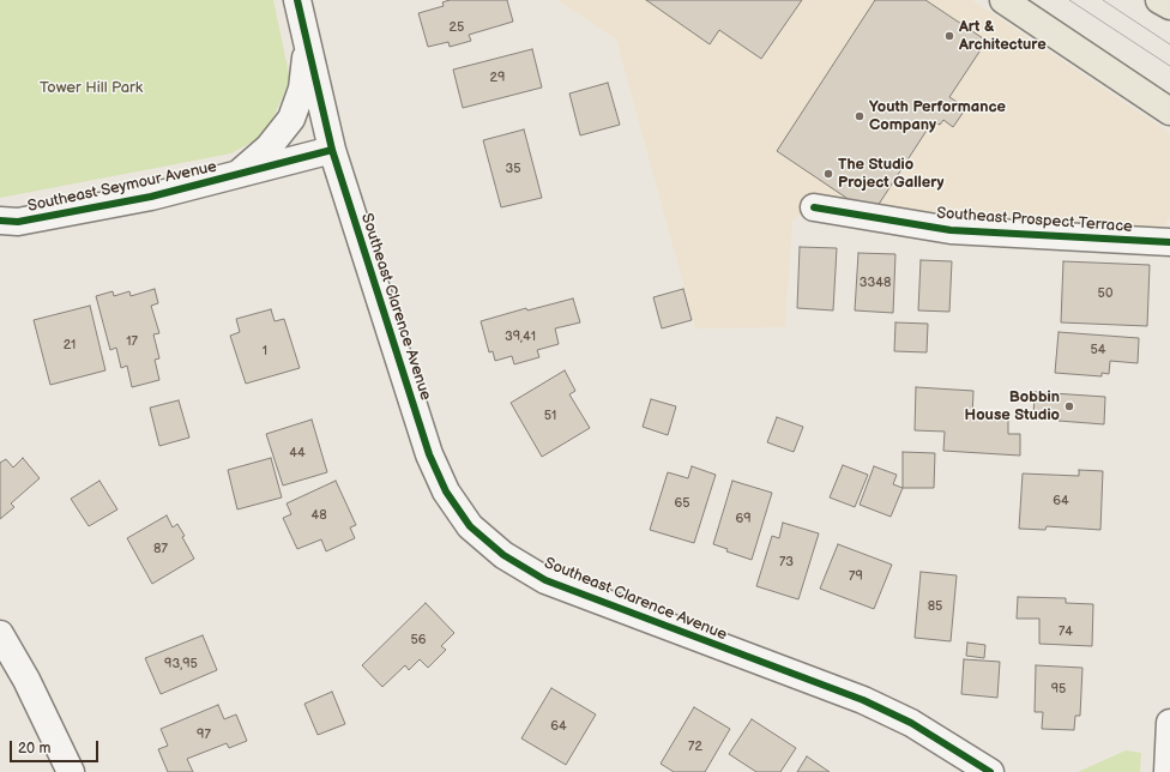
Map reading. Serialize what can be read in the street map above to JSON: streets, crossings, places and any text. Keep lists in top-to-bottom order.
{
  "streets": {
    "street": ["Southeast Seymour Avenue", "Southeast Prospect Terrace", "Southeast Clarence Avenue"]
  },
  "crossings": [
    ["Southeast Seymour Avenue", "Southeast Clarence Avenue"]
  ],
  "parks": ["Tower Hill Park"],
  "places": [
    "Art & Architecture",
    "Youth Performance Company",
    "The Studio Project Gallery",
    "Bobbin House Studio"
  ],
  "house_numbers": [
    "25",
    "29",
    "35",
    "3348",
    "50",
    "39,41",
    "17",
    "21",
    "54",
    "1",
    "51",
    "44",
    "64",
    "65",
    "48",
    "69",
    "87",
    "73",
    "79",
    "85",
    "74",
    "56",
    "93,95",
    "95",
    "64",
    "97",
    "72"
  ],
  "scale_bar": "20 m"
}
